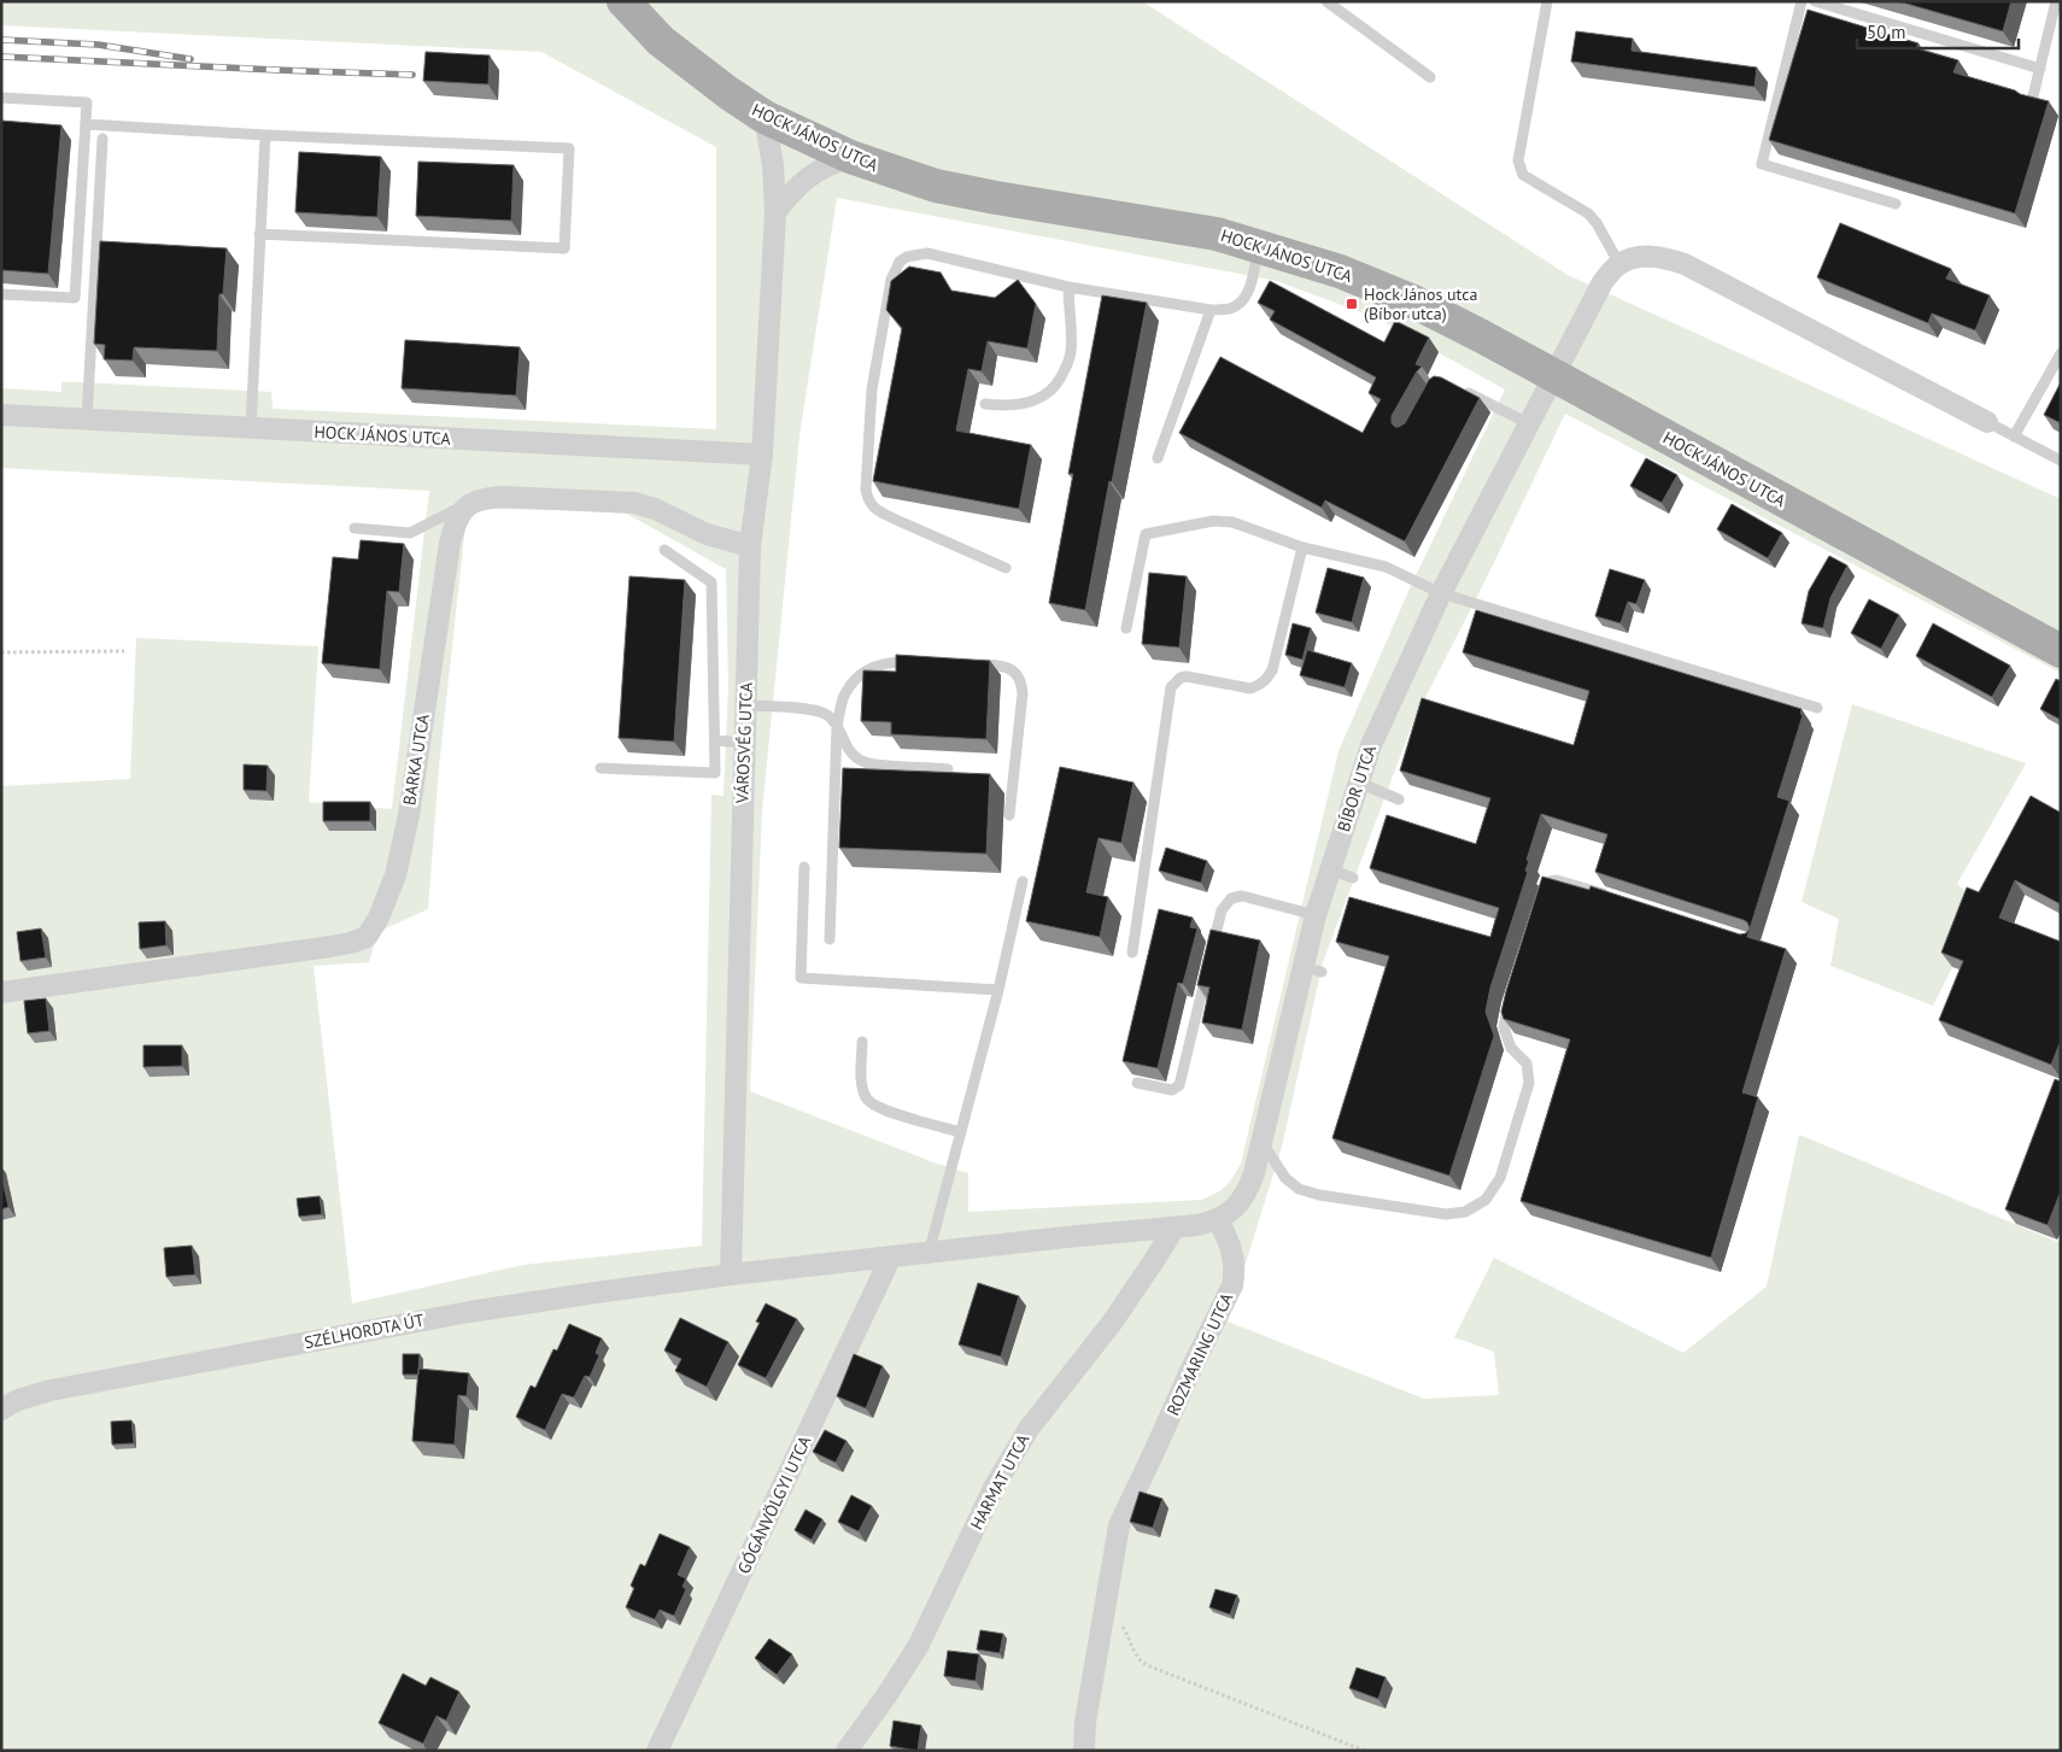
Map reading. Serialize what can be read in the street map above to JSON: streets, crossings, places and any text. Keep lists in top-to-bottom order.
{
  "streets": {
    "main road": ["HOCK JÁNOS UTCA"],
    "street": [
      "VÁROSVÉG UTCA",
      "BARKA UTCA",
      "BÍBOR UTCA",
      "SZÉLHORDTA ÚT",
      "ROZMARING UTCA",
      "HARMAT UTCA",
      "GÓGÁNVÖLGYI UTCA"
    ]
  },
  "crossings": [
    ["HOCK JÁNOS UTCA", "VÁROSVÉG UTCA"],
    ["HOCK JÁNOS UTCA", "BÍBOR UTCA"],
    ["VÁROSVÉG UTCA", "SZÉLHORDTA ÚT"],
    ["BÍBOR UTCA", "ROZMARING UTCA"]
  ],
  "places": {
    "transit": ["Hock János utca (Bíbor utca)"]
  },
  "scale_bar": "50 m"
}
